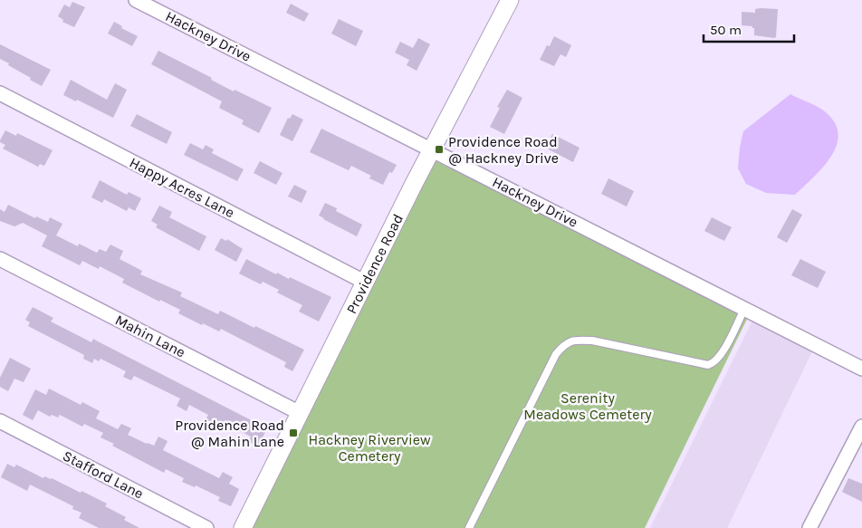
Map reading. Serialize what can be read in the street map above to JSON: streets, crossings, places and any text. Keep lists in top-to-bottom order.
{
  "streets": {
    "street": [
      "Hackney Drive",
      "Happy Acres Lane",
      "Providence Road",
      "Mahin Lane",
      "Stafford Lane"
    ]
  },
  "crossings": [
    ["Hackney Drive", "Providence Road"],
    ["Happy Acres Lane", "Providence Road"],
    ["Providence Road", "Mahin Lane"]
  ],
  "parks": ["Serenity Meadows Cemetery", "Hackney Riverview Cemetery"],
  "places": {
    "transit": ["Providence Road @ Hackney Drive", "Providence Road @ Mahin Lane"]
  },
  "scale_bar": "50 m"
}
